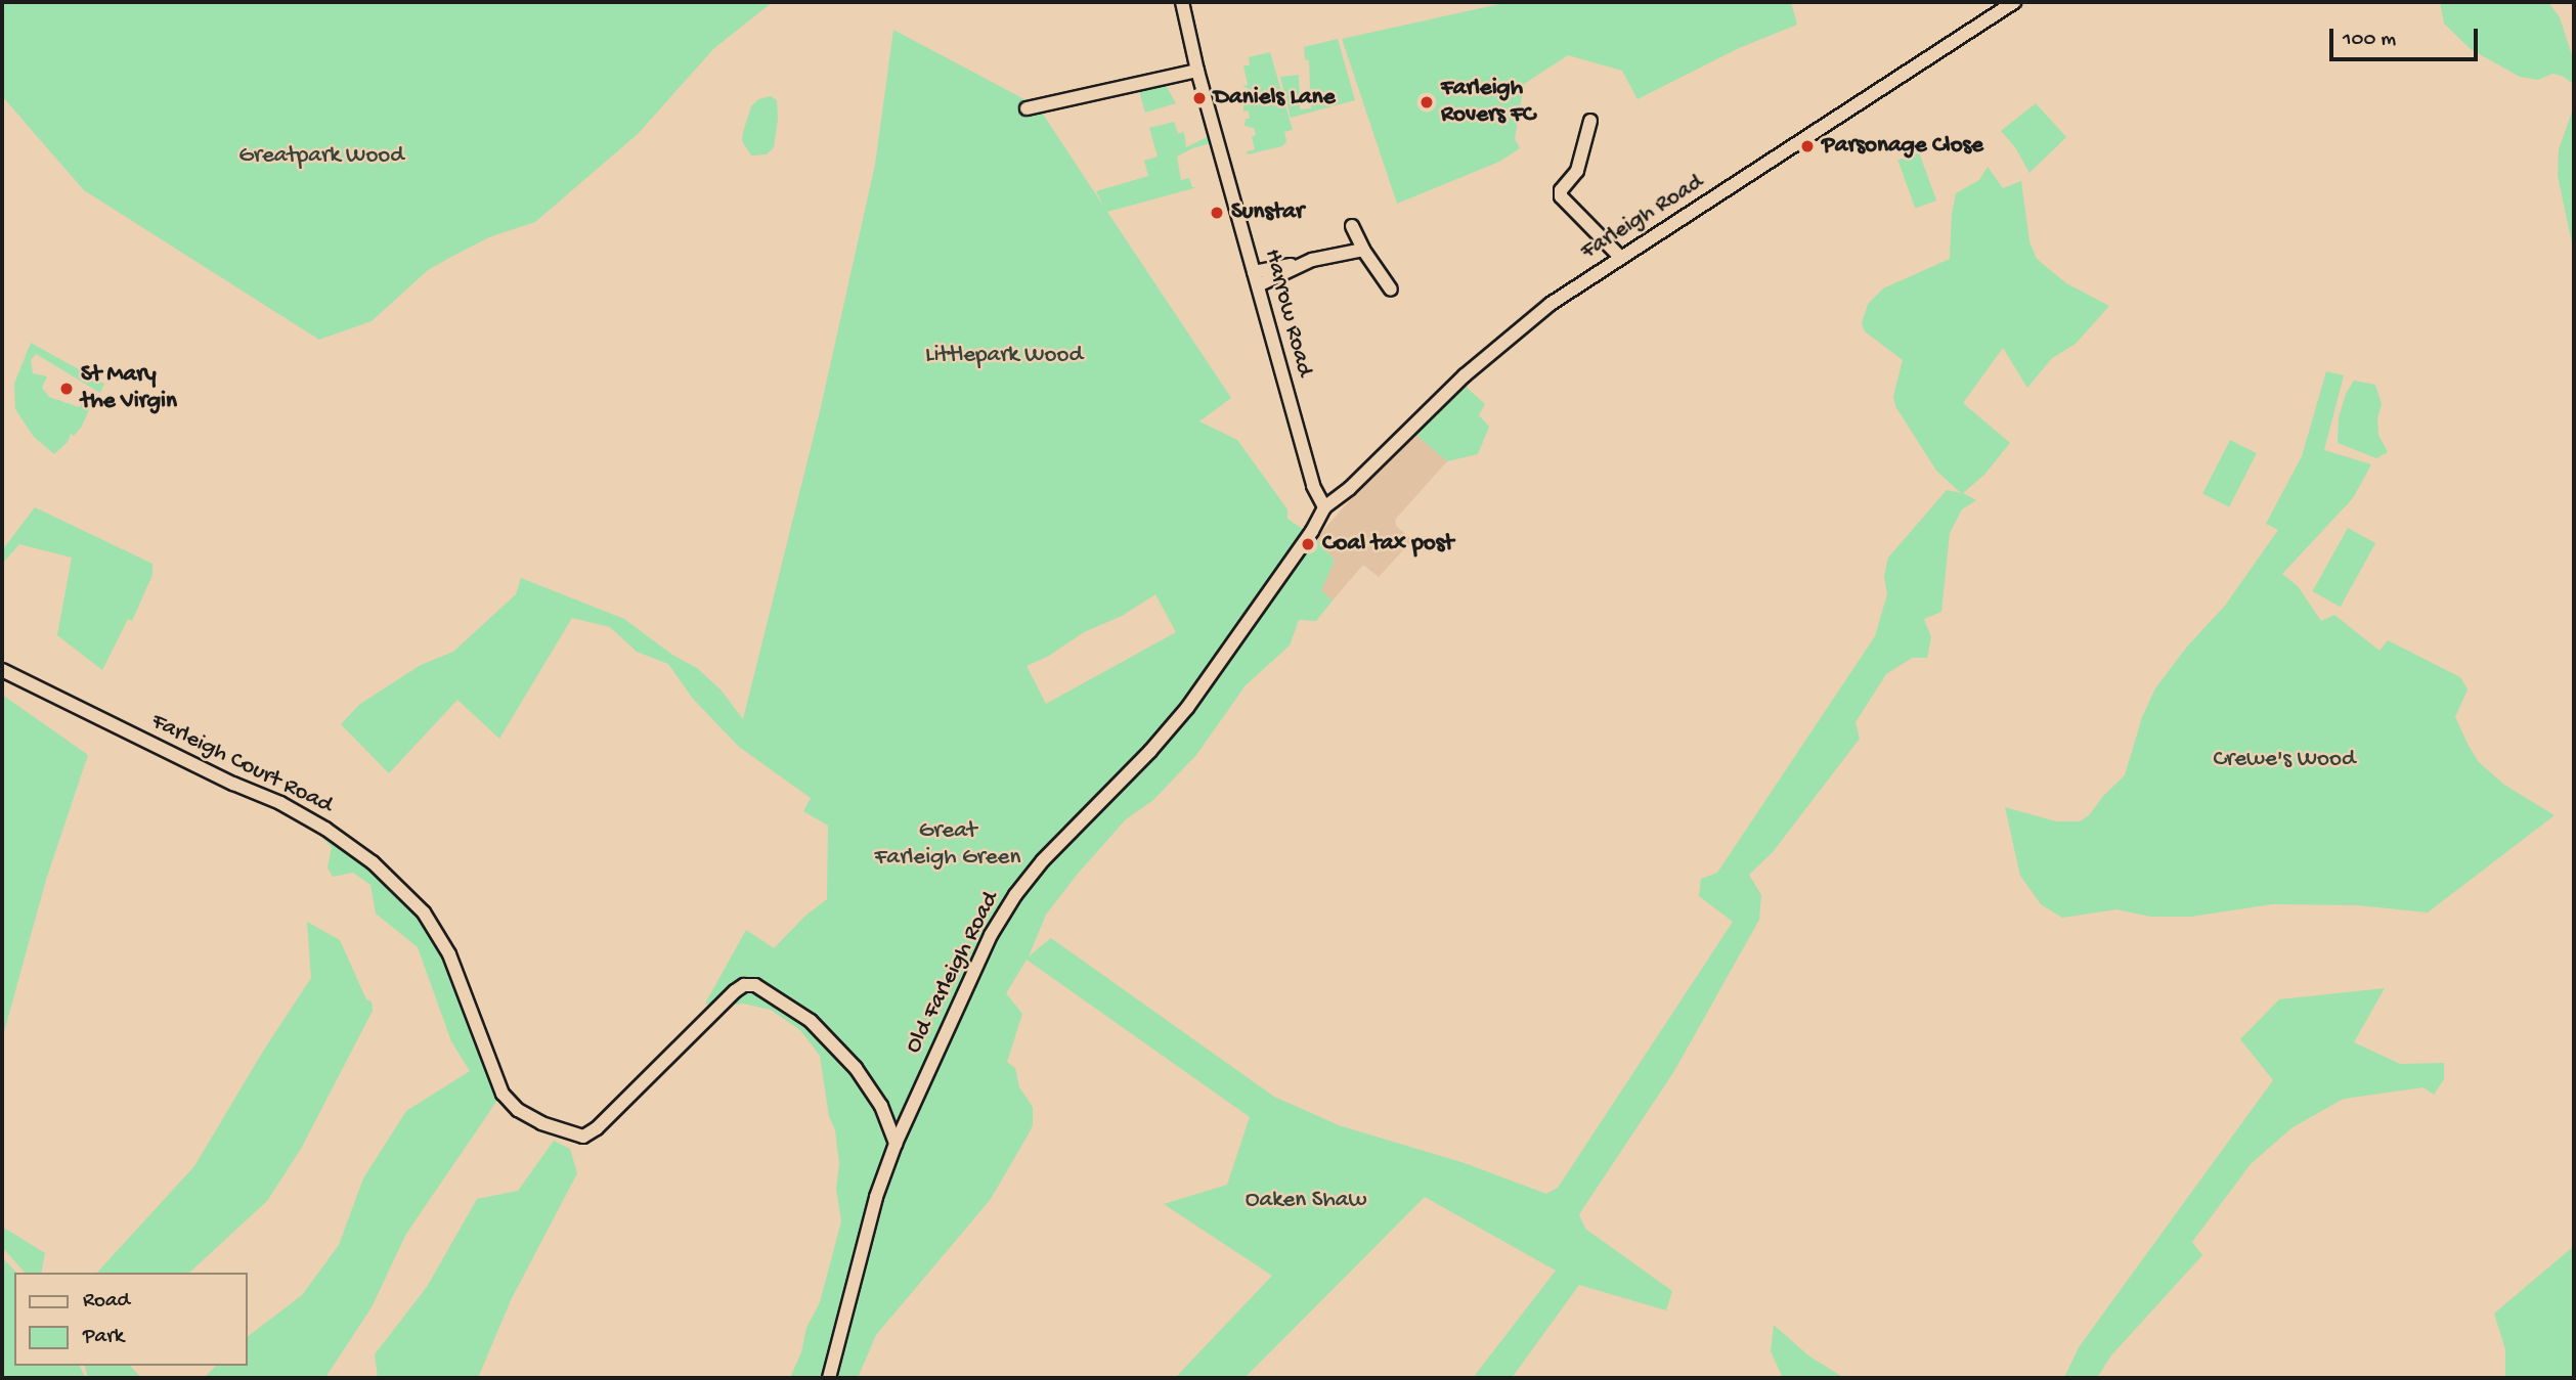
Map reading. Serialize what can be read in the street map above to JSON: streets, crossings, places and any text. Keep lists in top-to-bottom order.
{
  "streets": {
    "street": [
      "Farleigh Road",
      "Harrow Road",
      "Farleigh Court Road",
      "Old Farleigh Road"
    ]
  },
  "crossings": [
    ["Farleigh Road", "Harrow Road"],
    ["Farleigh Road", "Old Farleigh Road"],
    ["Harrow Road", "Old Farleigh Road"],
    ["Farleigh Court Road", "Old Farleigh Road"]
  ],
  "parks": [
    "Greatpark Wood",
    "Littlepark Wood",
    "Crewe's Wood",
    "Great Farleigh Green",
    "Oaken Shaw"
  ],
  "places": [
    "Daniels Lane",
    "Farleigh Rovers FC",
    "Parsonage Close",
    "Sunstar",
    "St Mary the Virgin",
    "Coal tax post"
  ],
  "legend": ["Road", "Park"],
  "scale_bar": "100 m"
}
